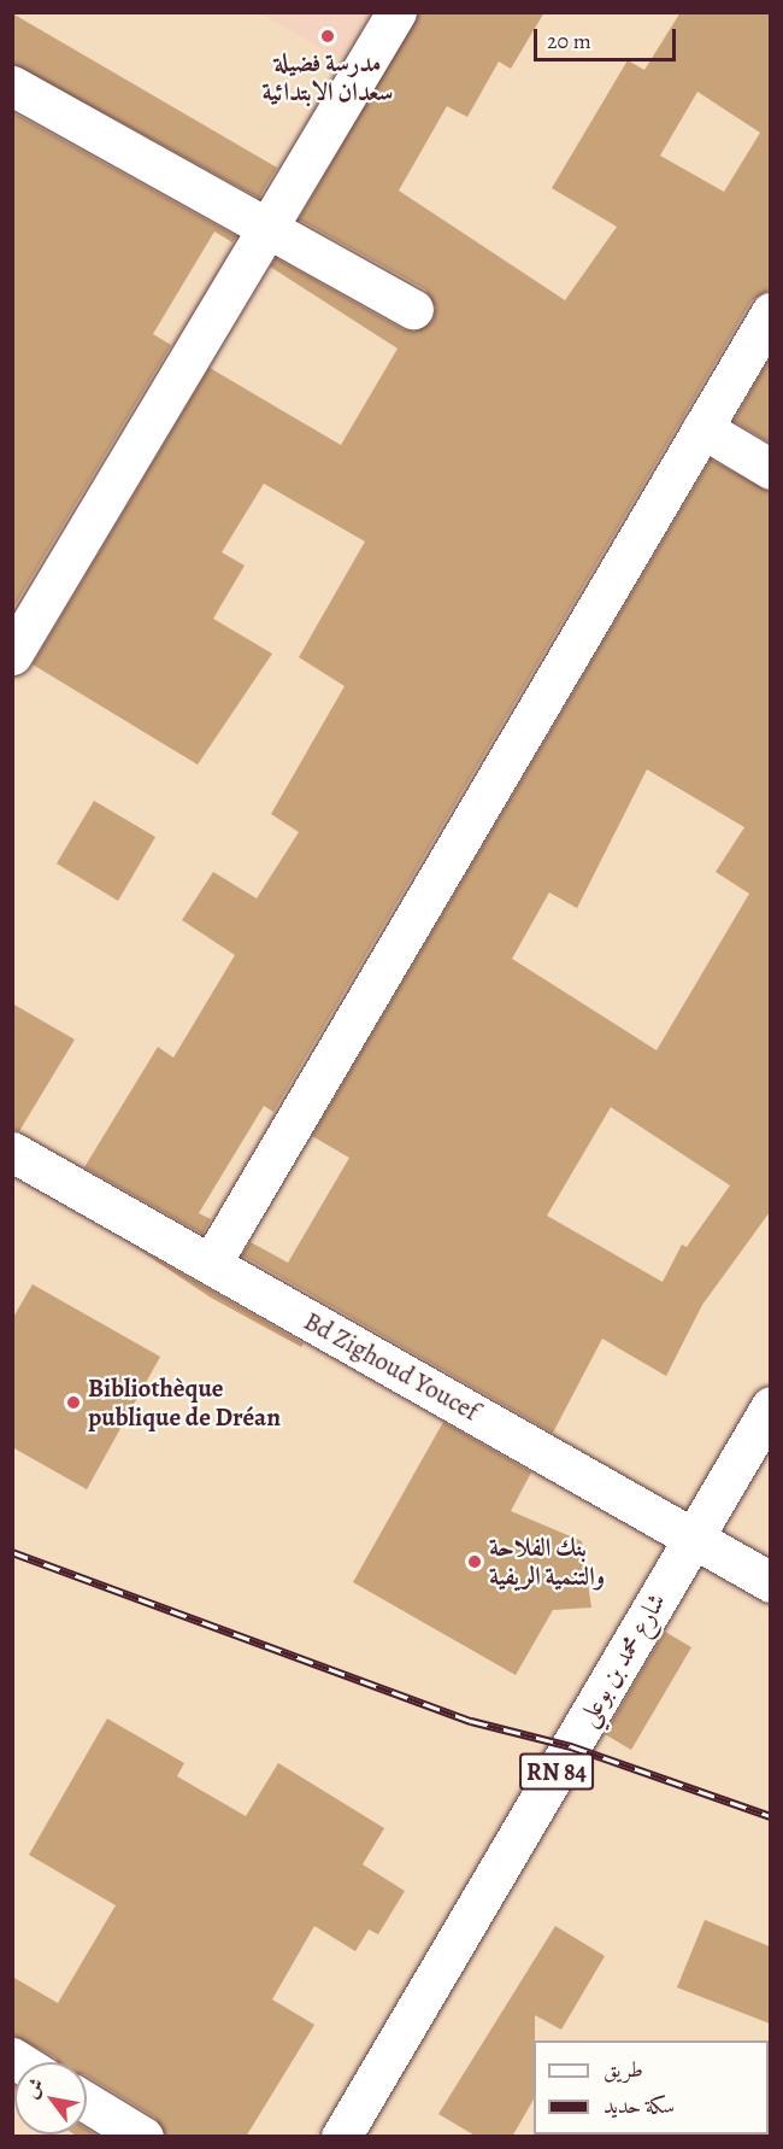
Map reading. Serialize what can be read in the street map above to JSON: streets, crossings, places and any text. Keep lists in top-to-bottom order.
{
  "streets": {
    "street": ["Bd Zighoud Youcef", "شارع محمد بن بوعلي", "RN 84"]
  },
  "crossings": [
    ["Bd Zighoud Youcef", "شارع محمد بن بوعلي"]
  ],
  "places": ["مدرسة فضيلة سعدان الابتدائية", "Bibliothèque publique de Dréan", "بنك الفلاحة والتنمية الريفية"],
  "legend": ["طريق", "سكة حديد"],
  "scale_bar": "20 m",
  "north": "top left"
}
